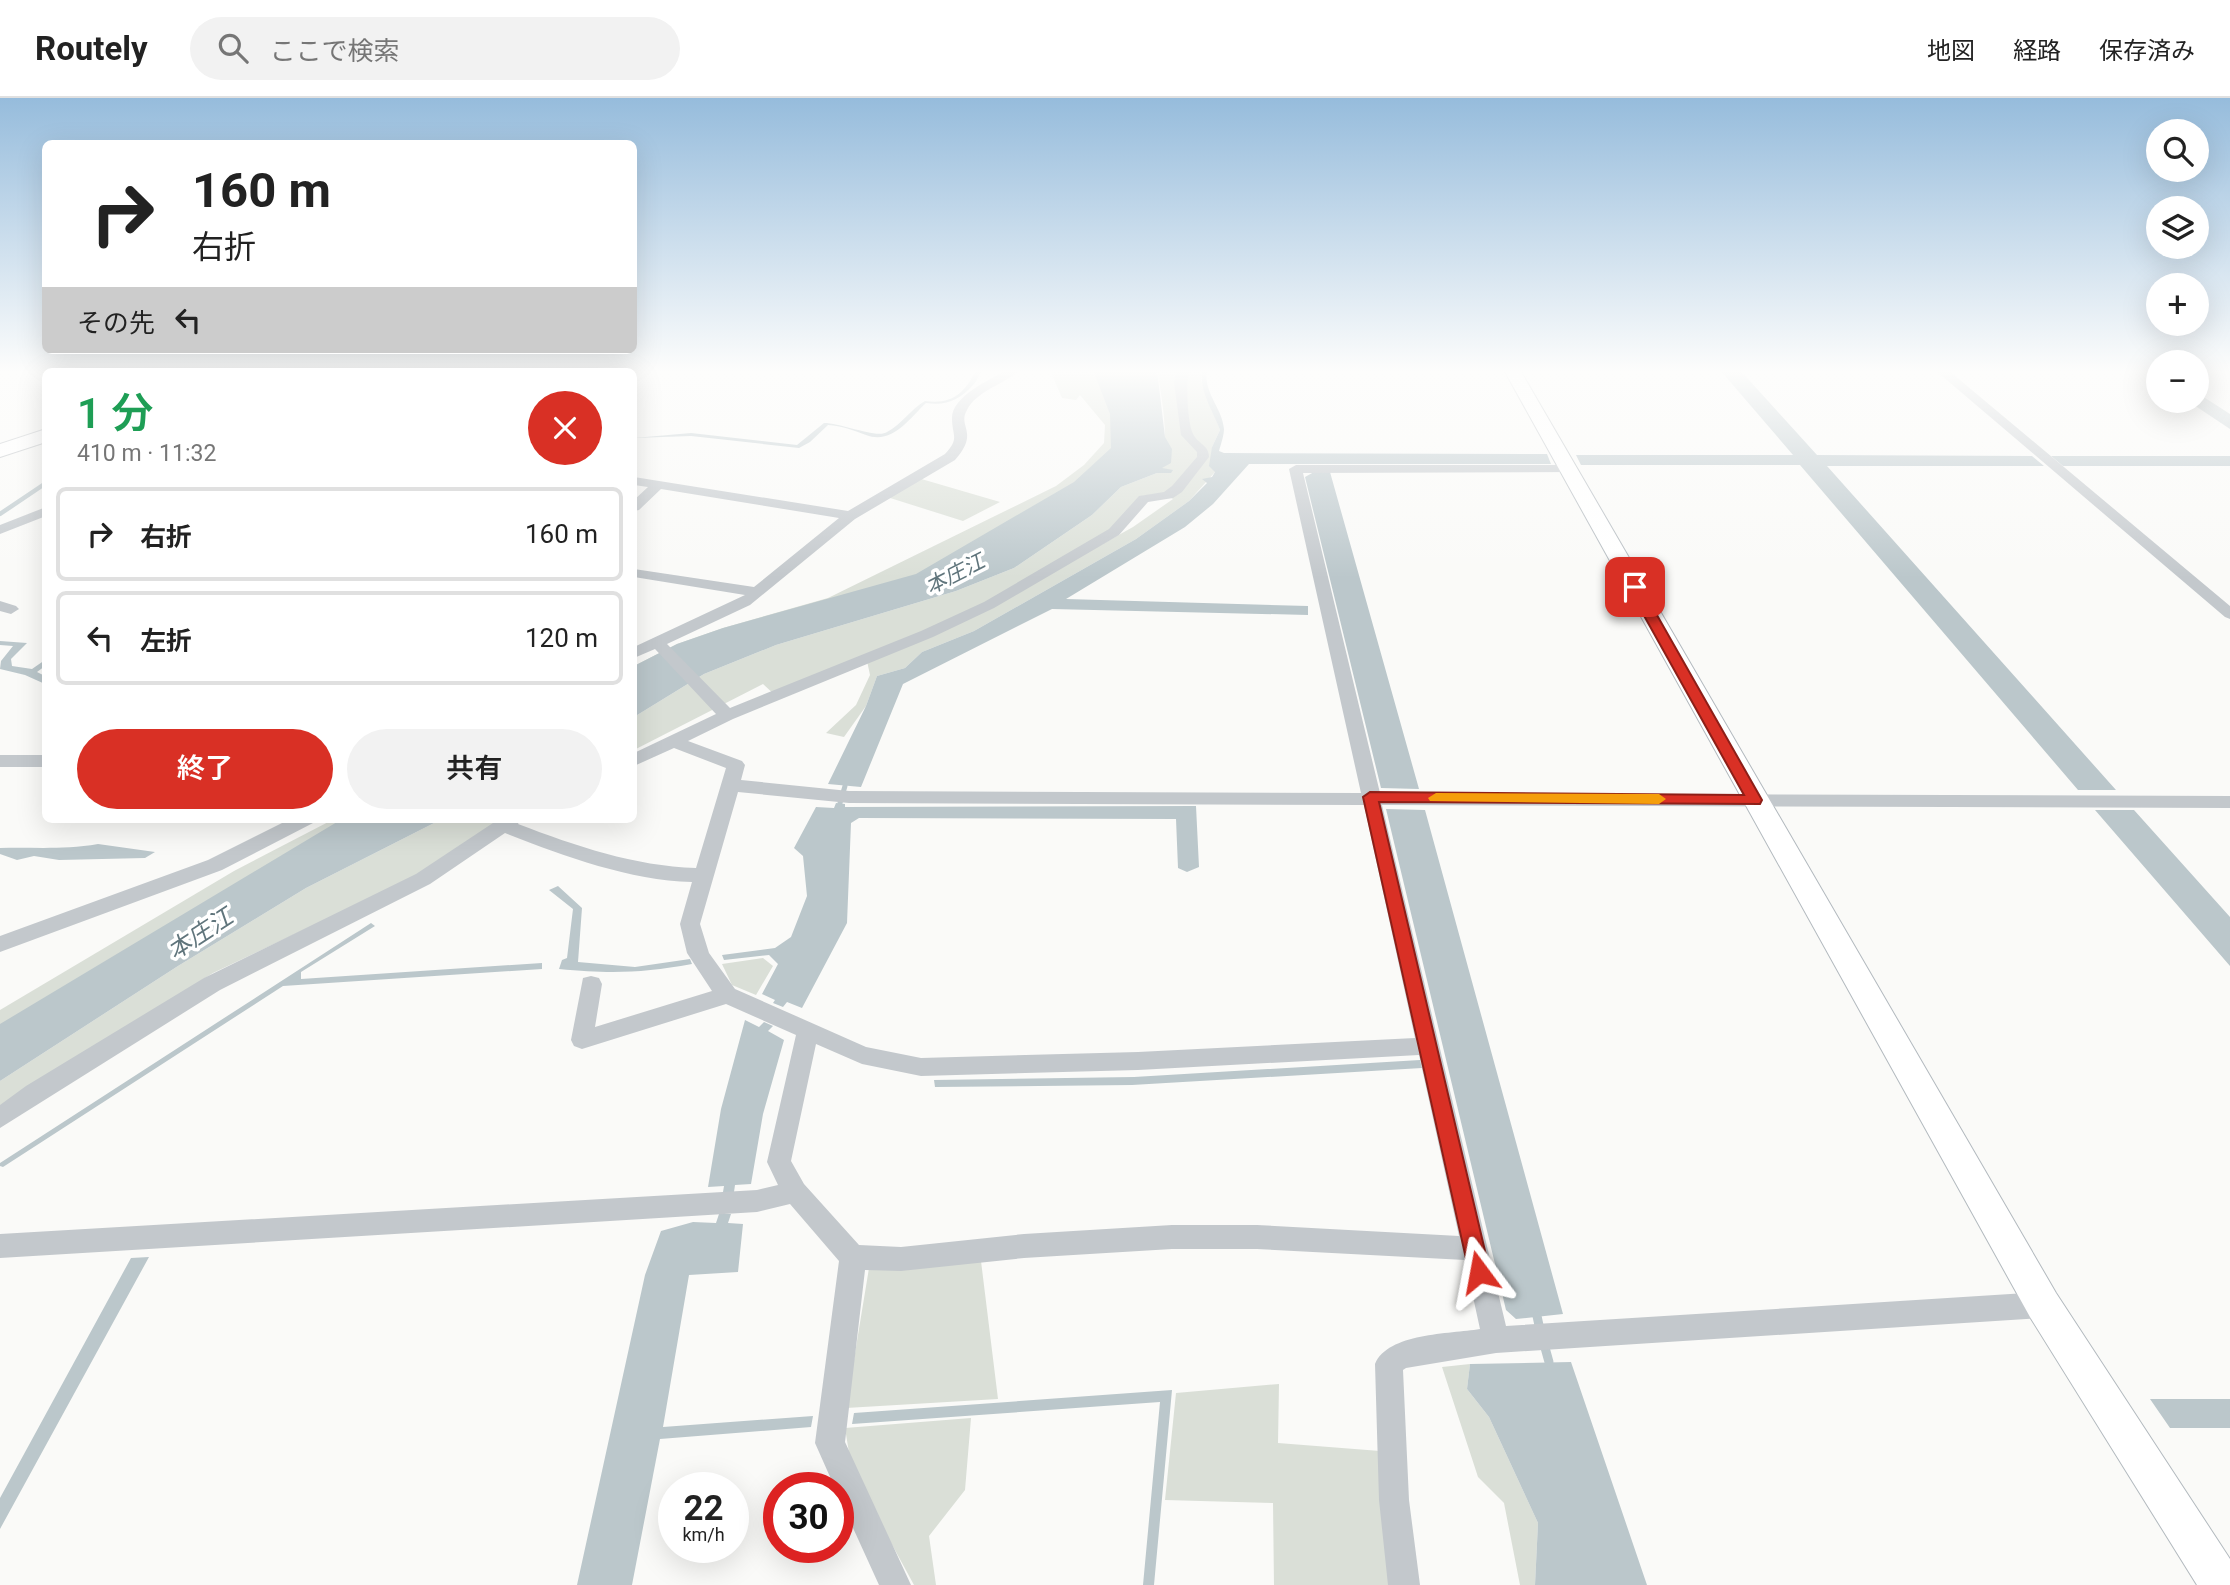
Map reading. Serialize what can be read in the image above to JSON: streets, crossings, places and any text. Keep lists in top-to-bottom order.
{
  "water": ["本庄江"],
  "page": {
    "header": "Routely",
    "search": "ここで検索",
    "nav": ["地図", "経路", "保存済み"],
    "map_buttons": ["+", "−"],
    "turn": ["160 m", "右折"],
    "then": "その先",
    "heading": ["1 分", "410 m · 11:32"],
    "list": [
      {
        "name": "右折",
        "value": "160 m"
      },
      {
        "name": "左折",
        "value": "120 m"
      }
    ],
    "buttons": ["終了", "共有"],
    "speed": "22 km/h",
    "limit": "30"
  }
}
